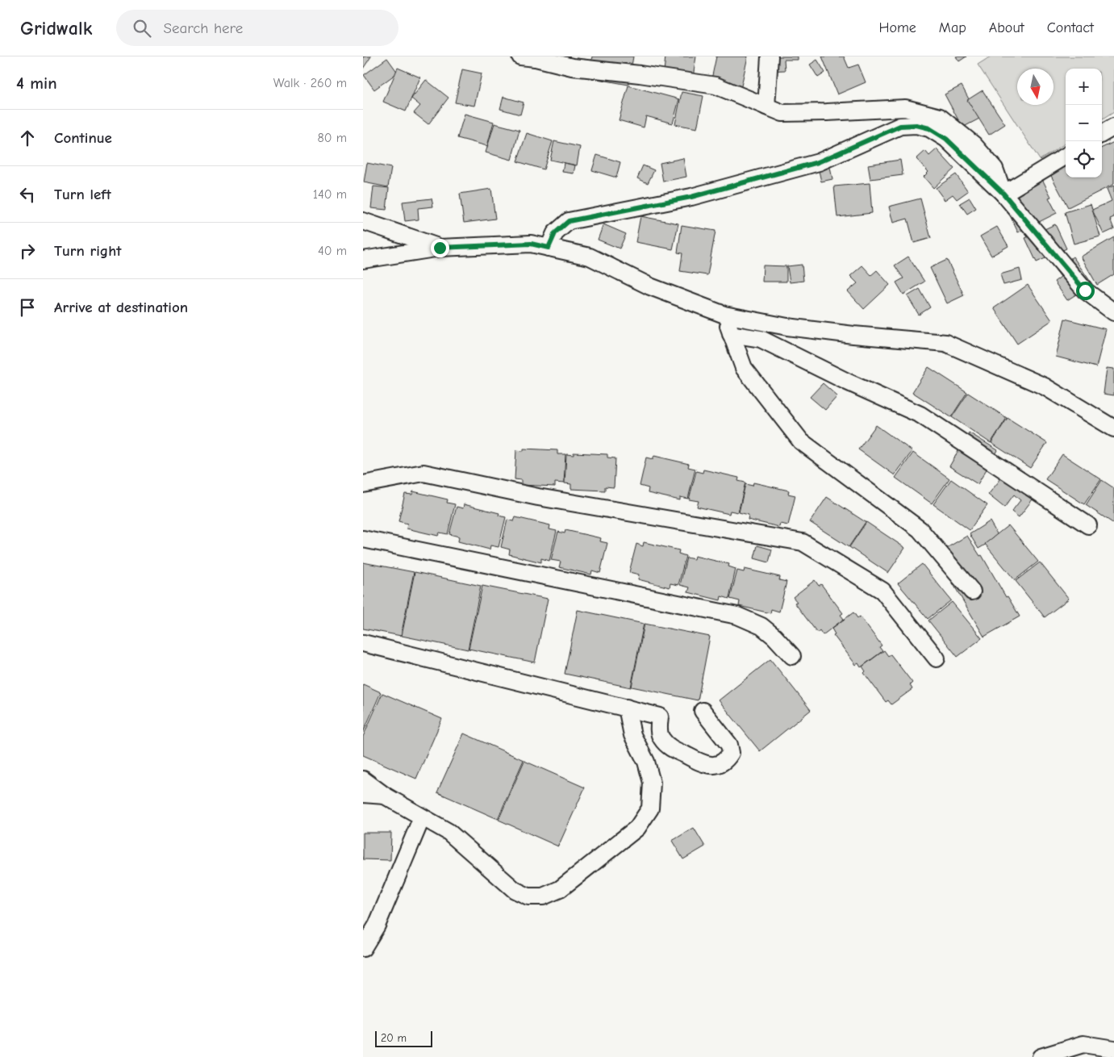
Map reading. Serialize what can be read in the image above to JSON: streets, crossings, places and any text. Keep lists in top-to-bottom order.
{
  "scale_bar": "20 m",
  "north": "bottom",
  "page": {
    "header": "Gridwalk",
    "search": "Search here",
    "nav": [
      "Home",
      "Map",
      "About",
      "Contact"
    ],
    "heading": ["4 min", "Walk · 260 m"],
    "map_buttons": ["+", "−"],
    "list": [
      ["Continue", "80 m"],
      ["Turn left", "140 m"],
      ["Turn right", "40 m"],
      "Arrive at destination"
    ],
    "scale": "20 m"
  }
}
